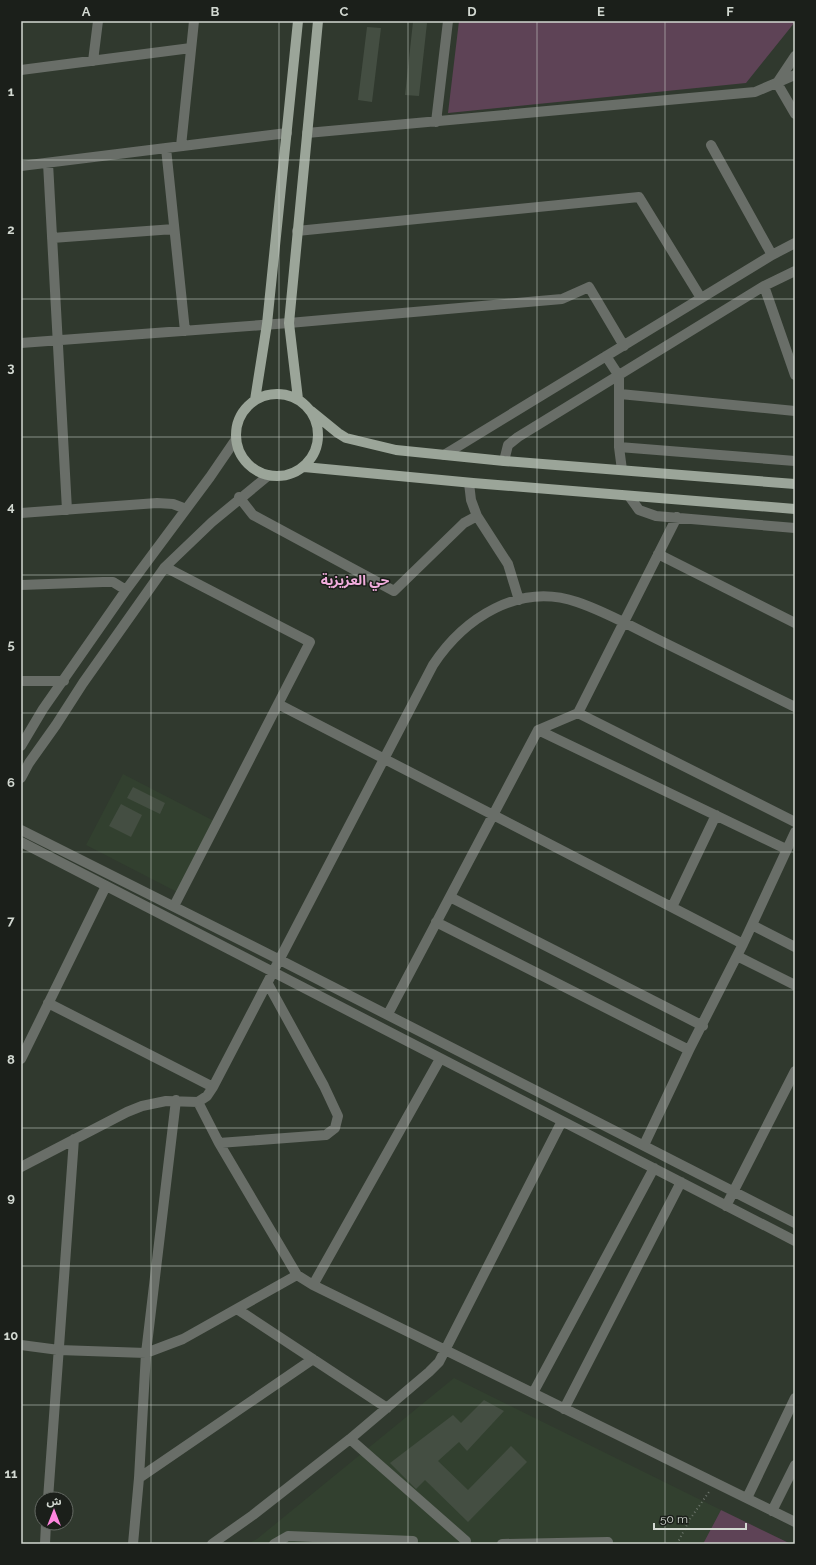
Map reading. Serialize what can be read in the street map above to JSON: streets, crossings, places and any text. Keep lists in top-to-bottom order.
{
  "districts": ["حي العزيزية"],
  "scale_bar": "50 m",
  "north": "top",
  "grid": {
    "columns": [
      "A",
      "B",
      "C",
      "D",
      "E",
      "F"
    ],
    "rows": [
      "1",
      "2",
      "3",
      "4",
      "5",
      "6",
      "7",
      "8",
      "9",
      "10",
      "11"
    ]
  }
}
